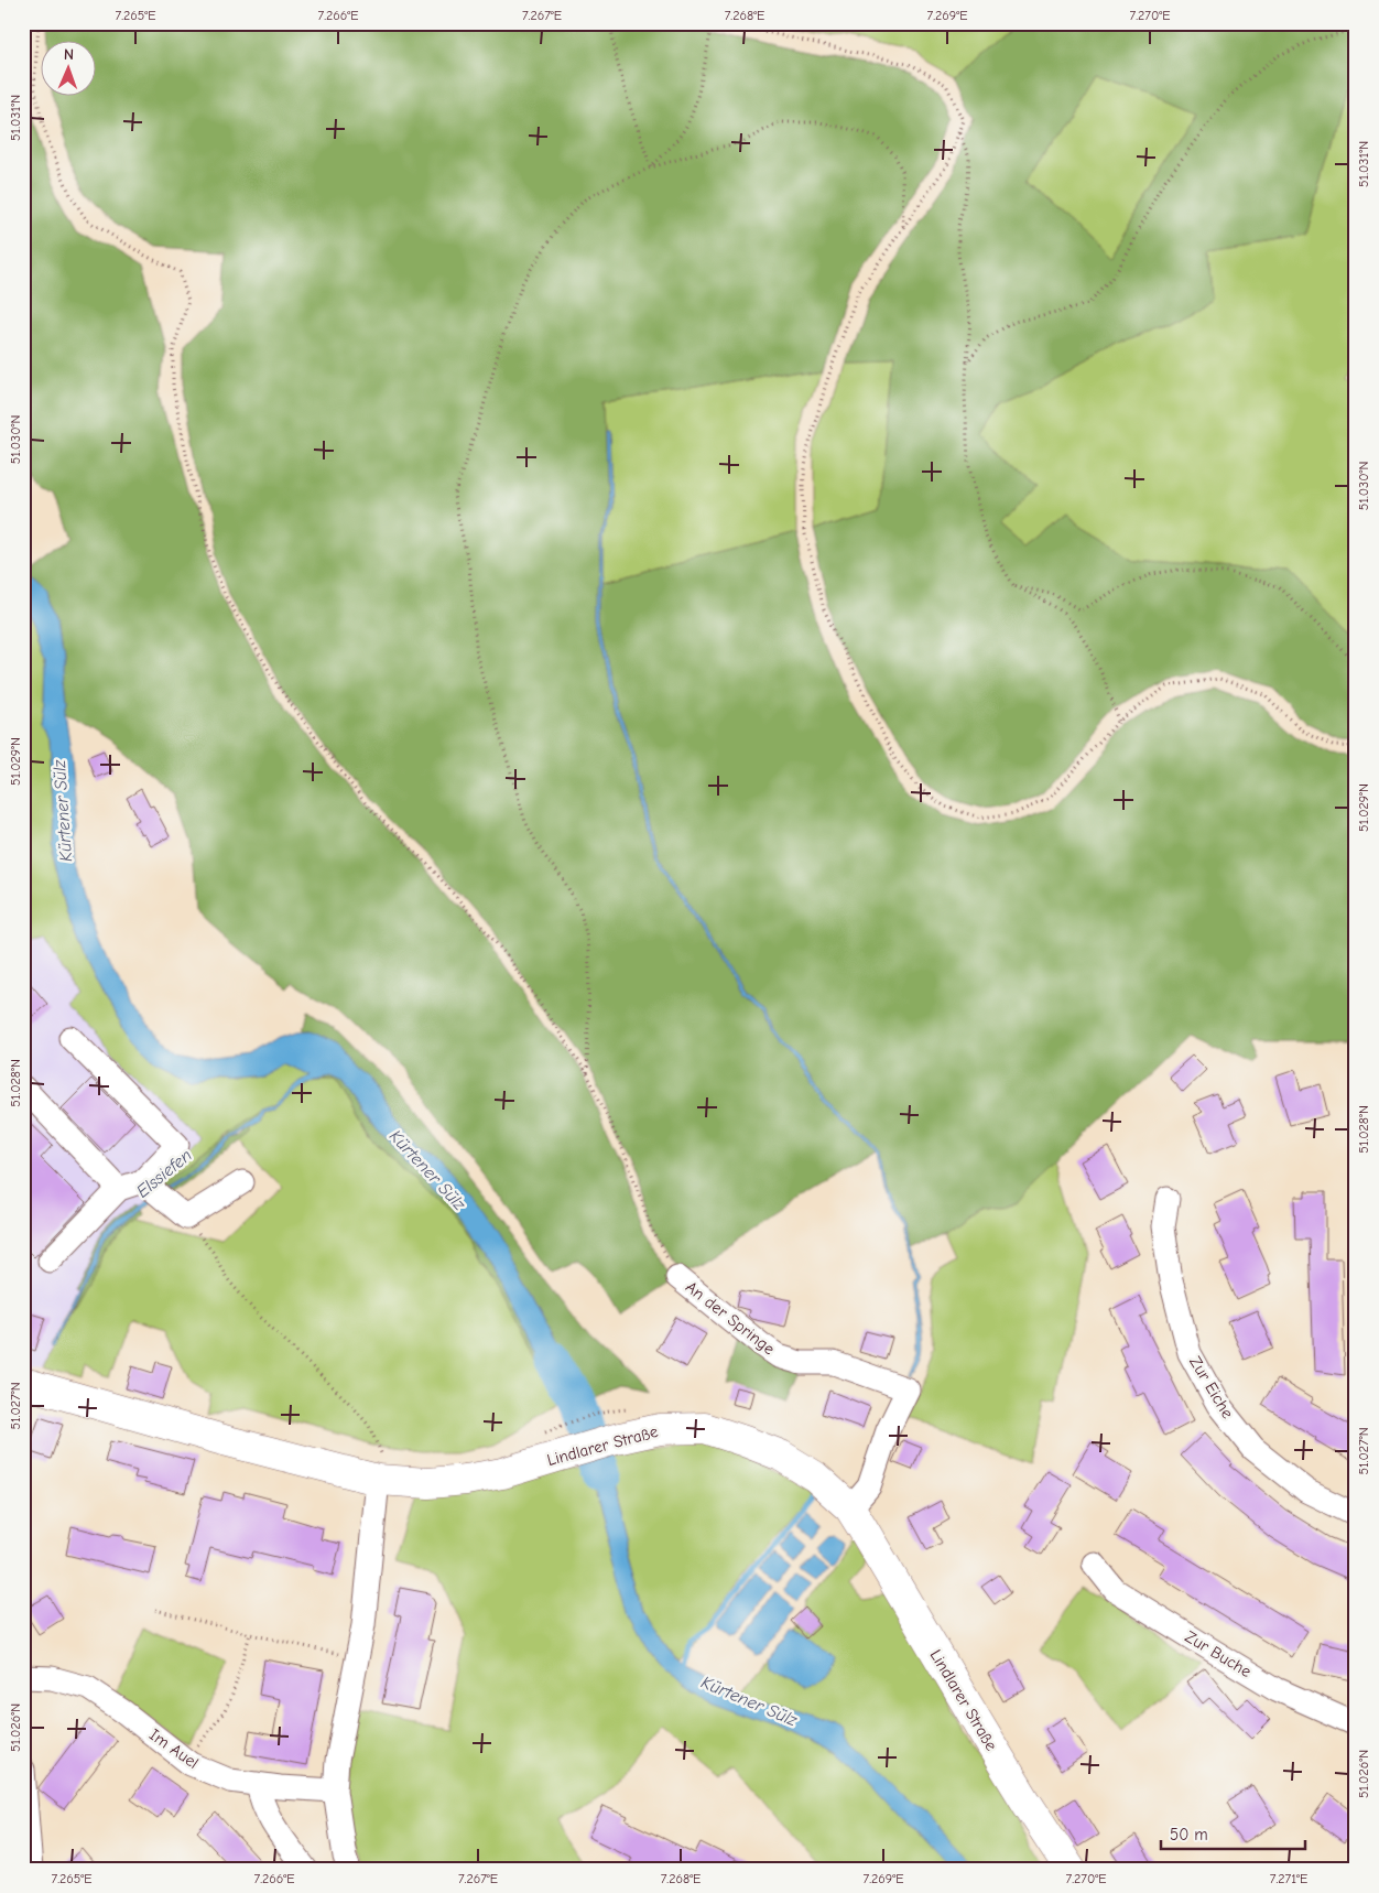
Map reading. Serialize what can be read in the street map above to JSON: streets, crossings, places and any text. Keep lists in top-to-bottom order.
{
  "streets": {
    "main road": ["Lindlarer Straße"],
    "street": [
      "An der Springe",
      "Zur Eiche",
      "Zur Buche",
      "Im Auel"
    ]
  },
  "crossings": [
    ["An der Springe", "Lindlarer Straße"]
  ],
  "water": ["Kürtener Sülz", "Elssiefen"],
  "scale_bar": "50 m",
  "north": "top",
  "coordinates": [
    "7.265°E",
    "7.266°E",
    "7.267°E",
    "7.268°E",
    "7.269°E",
    "7.270°E",
    "51.031°N",
    "51.030°N",
    "51.029°N",
    "51.028°N",
    "51.027°N",
    "51.026°N",
    "7.271°E"
  ]
}
